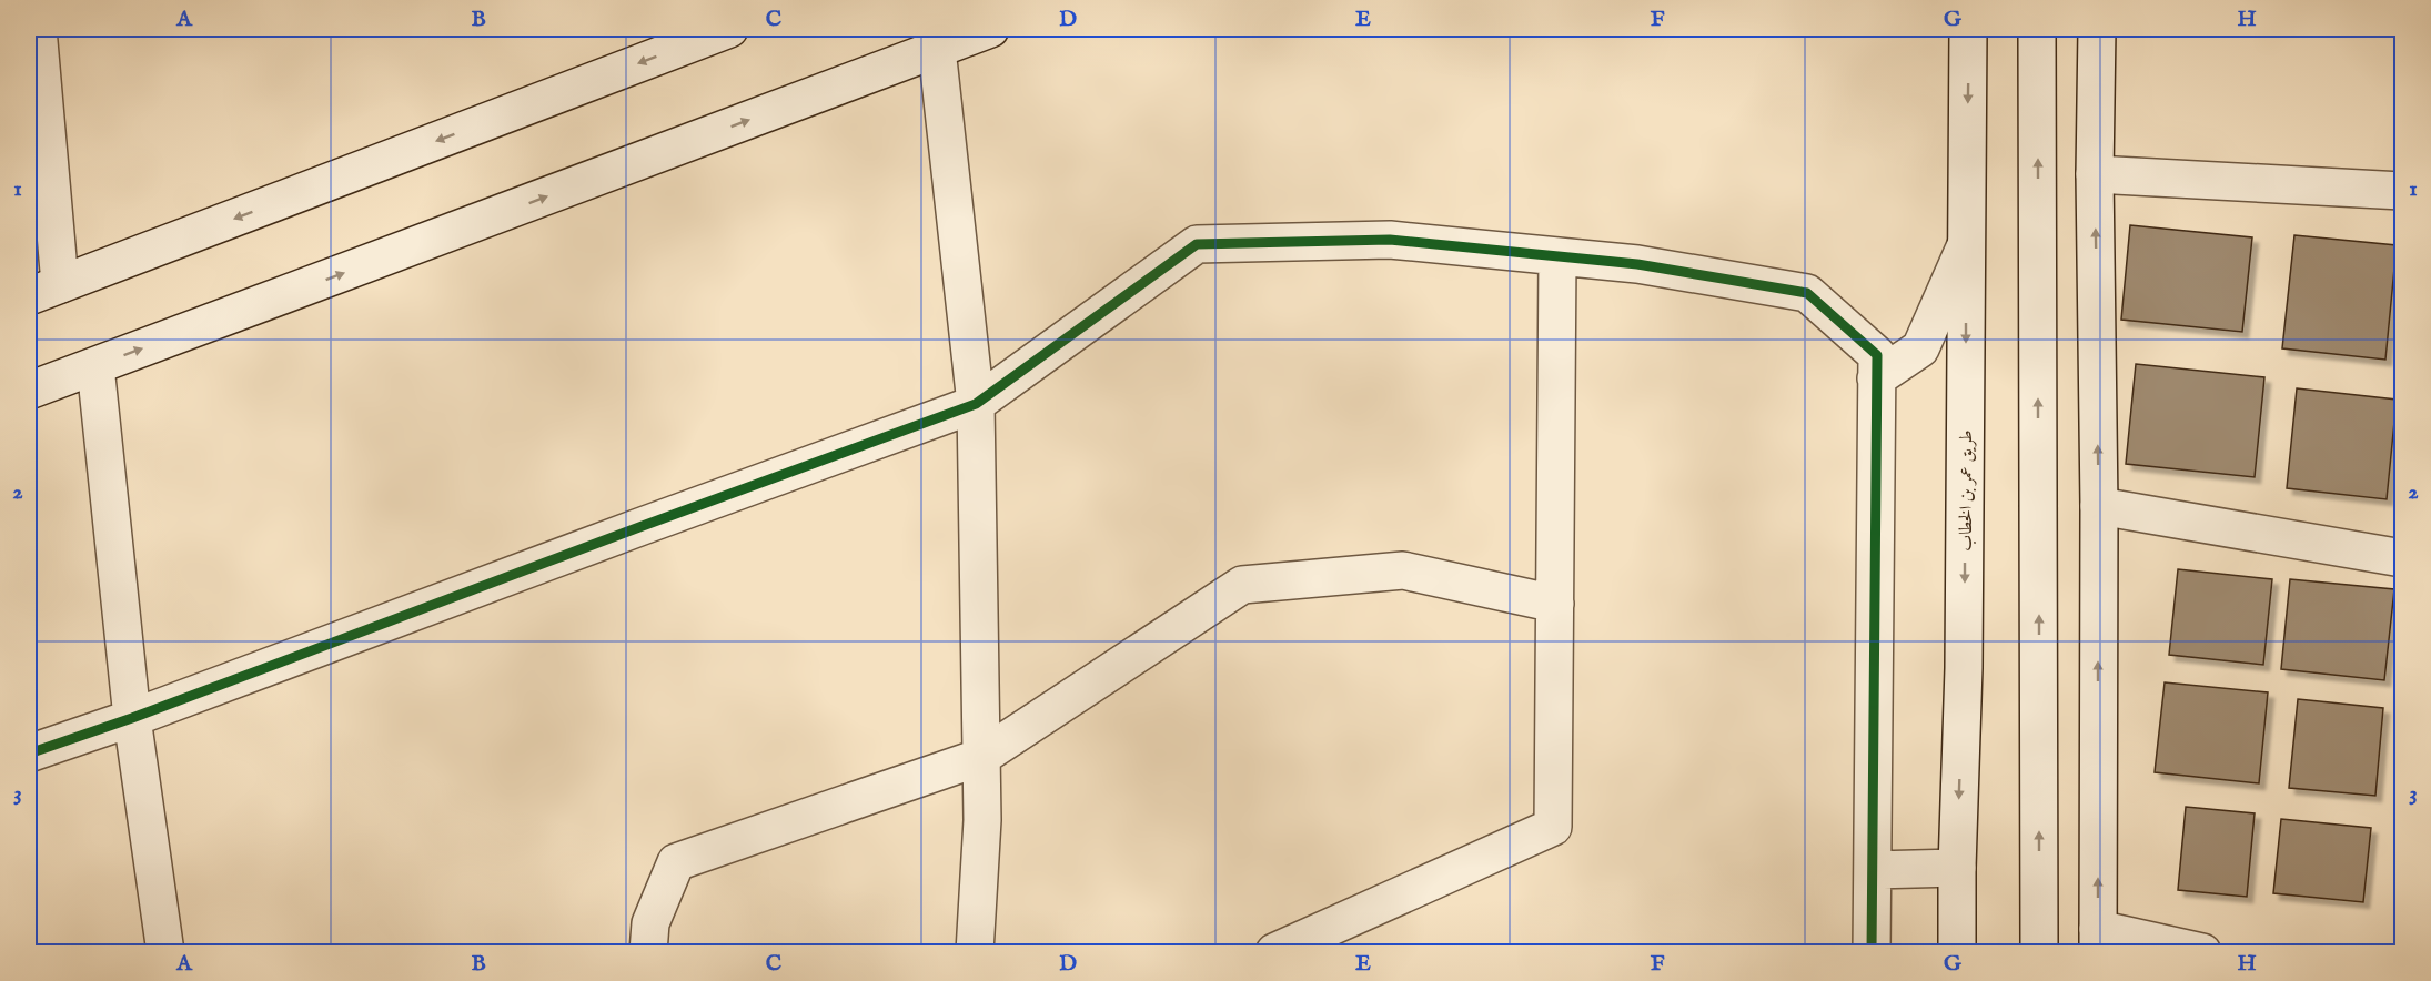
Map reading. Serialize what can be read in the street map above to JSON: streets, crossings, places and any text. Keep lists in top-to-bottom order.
{
  "streets": {
    "street": ["طريق عمر بن الخطاب"]
  },
  "grid": {
    "columns": [
      "A",
      "B",
      "C",
      "D",
      "E",
      "F",
      "G",
      "H"
    ],
    "rows": ["1", "2", "3"]
  }
}
